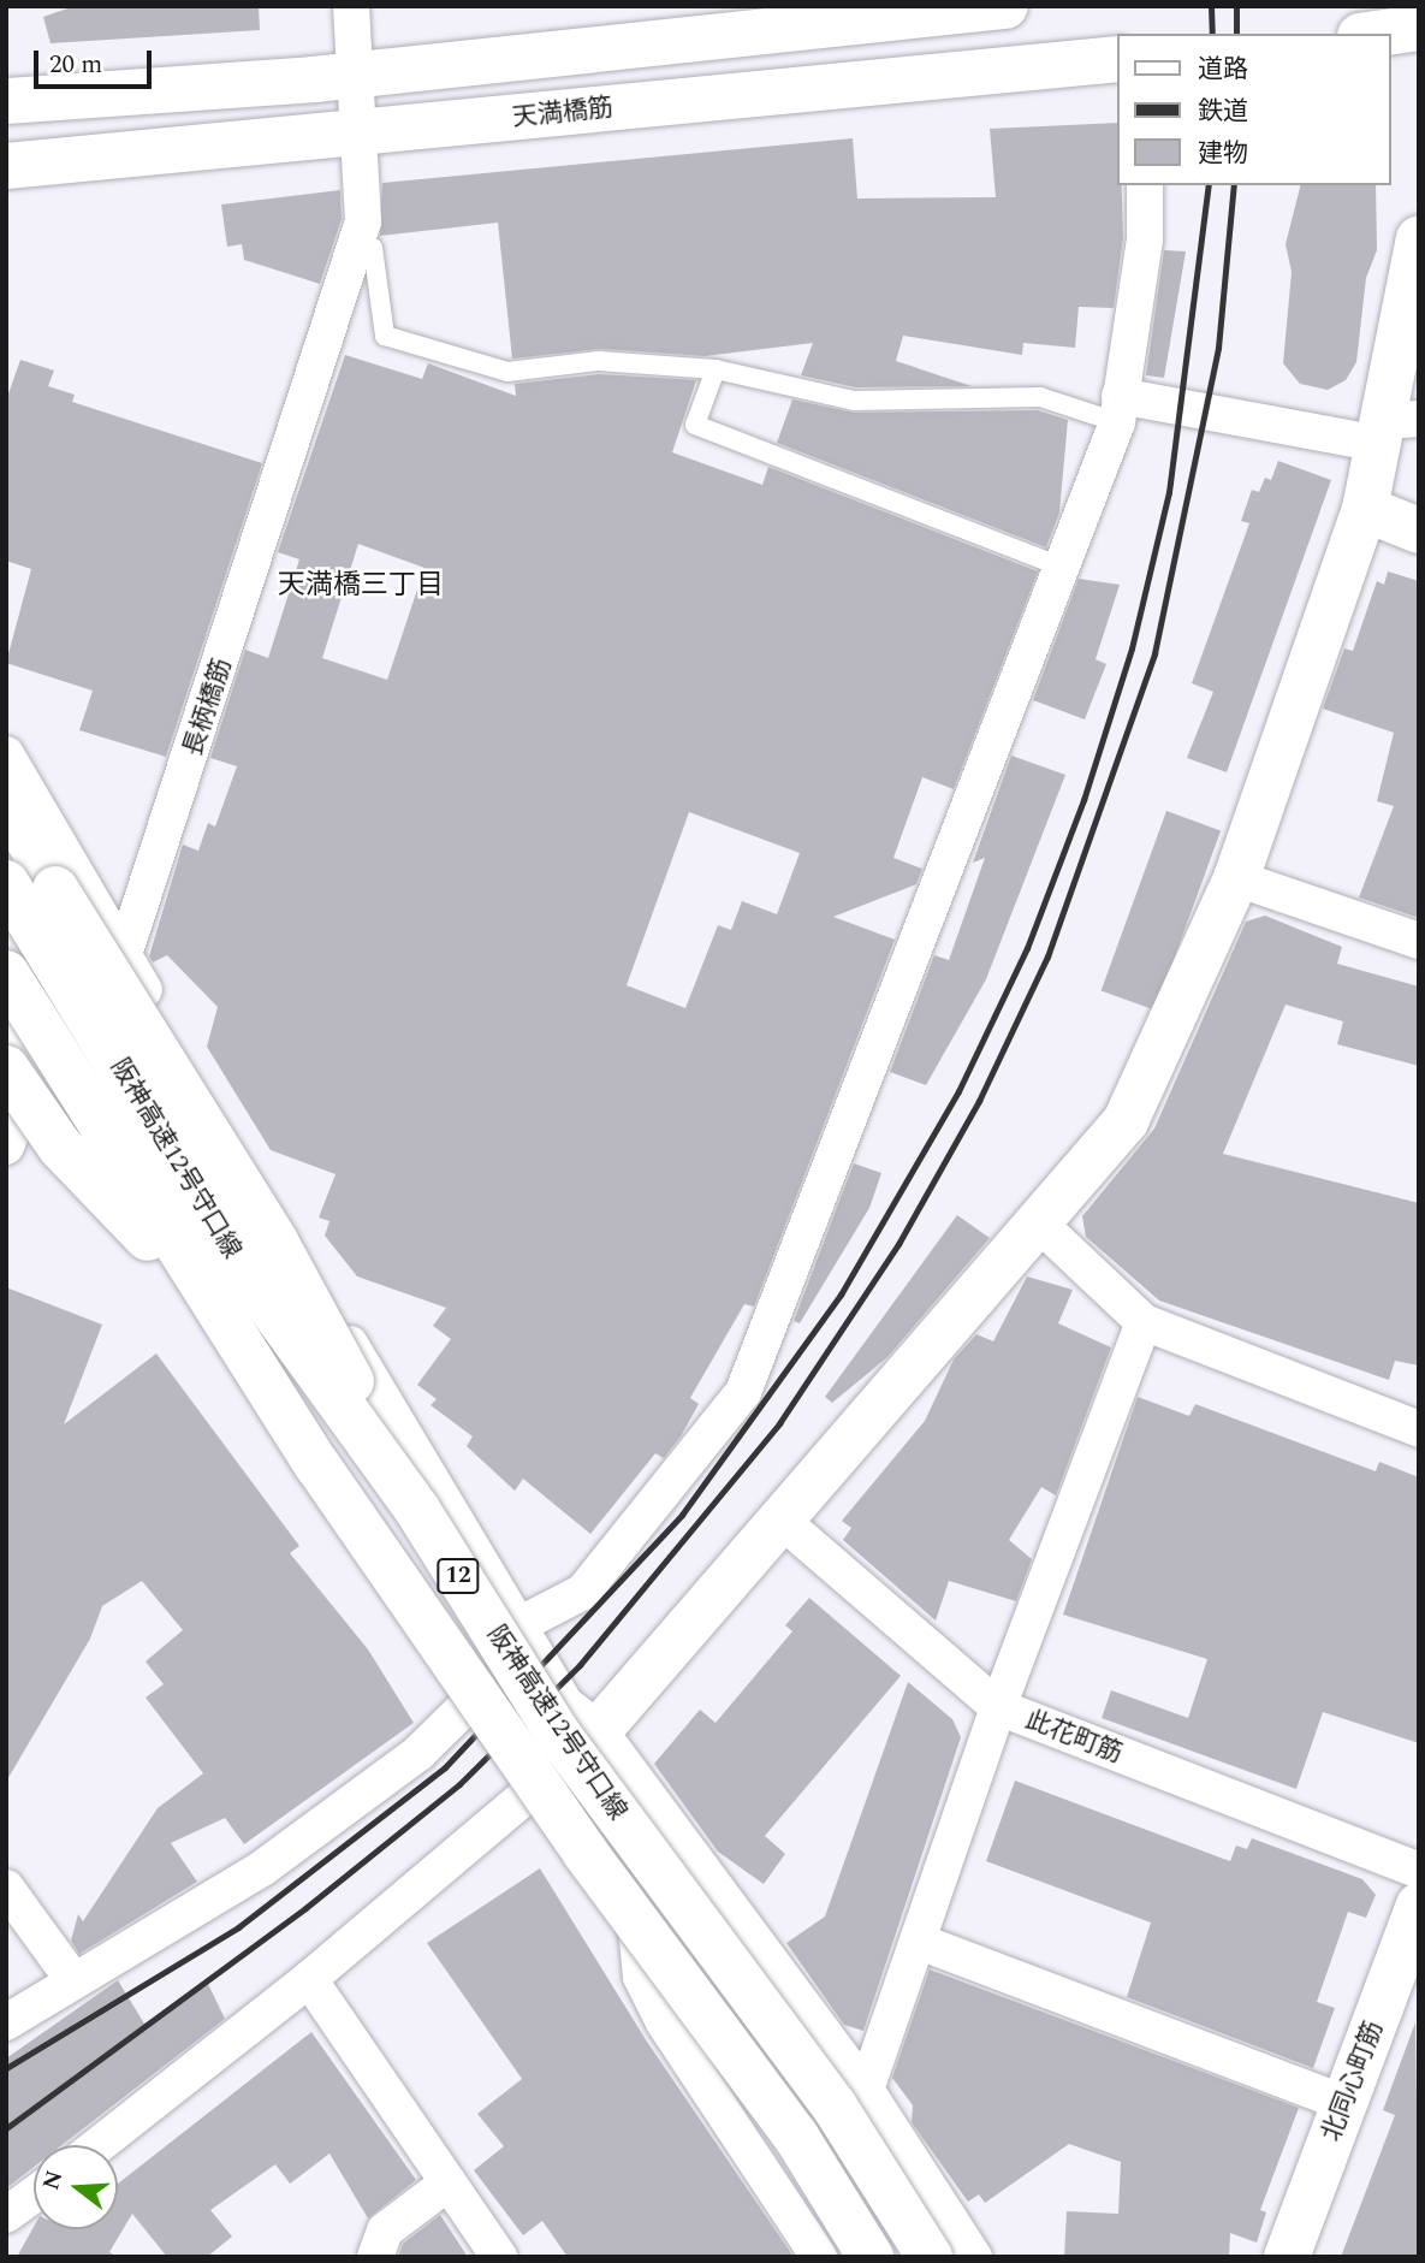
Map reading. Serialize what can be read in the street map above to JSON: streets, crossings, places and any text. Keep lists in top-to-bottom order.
{
  "streets": {
    "main road": [
      "天満橋筋",
      "阪神高速12号守口線",
      "12",
      "北同心町筋"
    ],
    "street": ["長柄橋筋", "此花町筋"]
  },
  "crossings": [
    ["天満橋筋", "長柄橋筋"]
  ],
  "districts": ["天満橋三丁目"],
  "legend": ["道路", "鉄道", "建物"],
  "scale_bar": "20 m",
  "north": "left"
}
